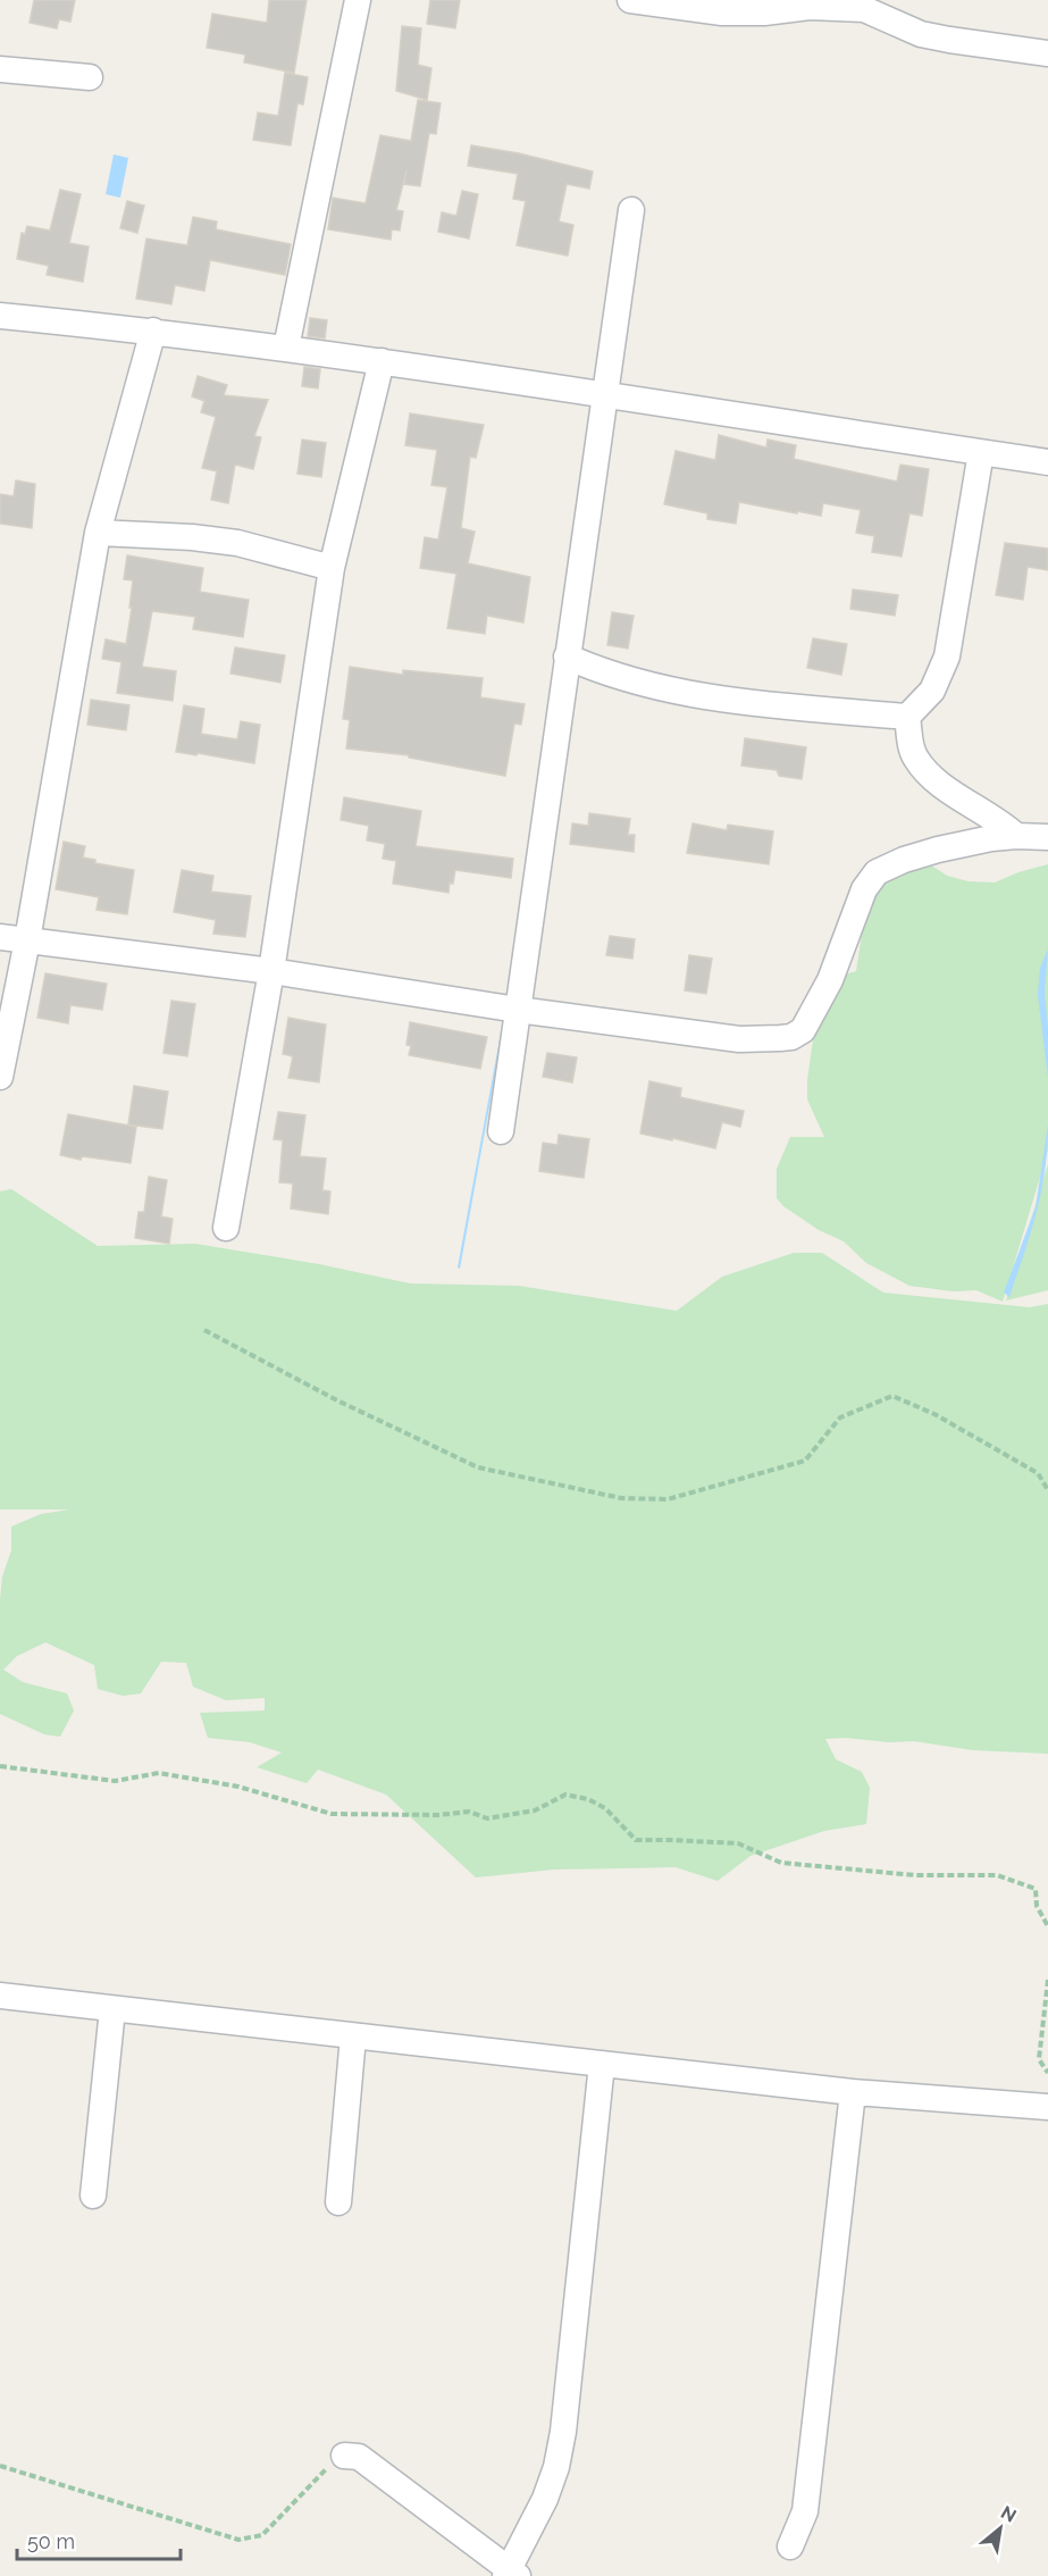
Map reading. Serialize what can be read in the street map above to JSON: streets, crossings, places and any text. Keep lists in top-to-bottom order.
{
  "scale_bar": "50 m",
  "north": "top right"
}
